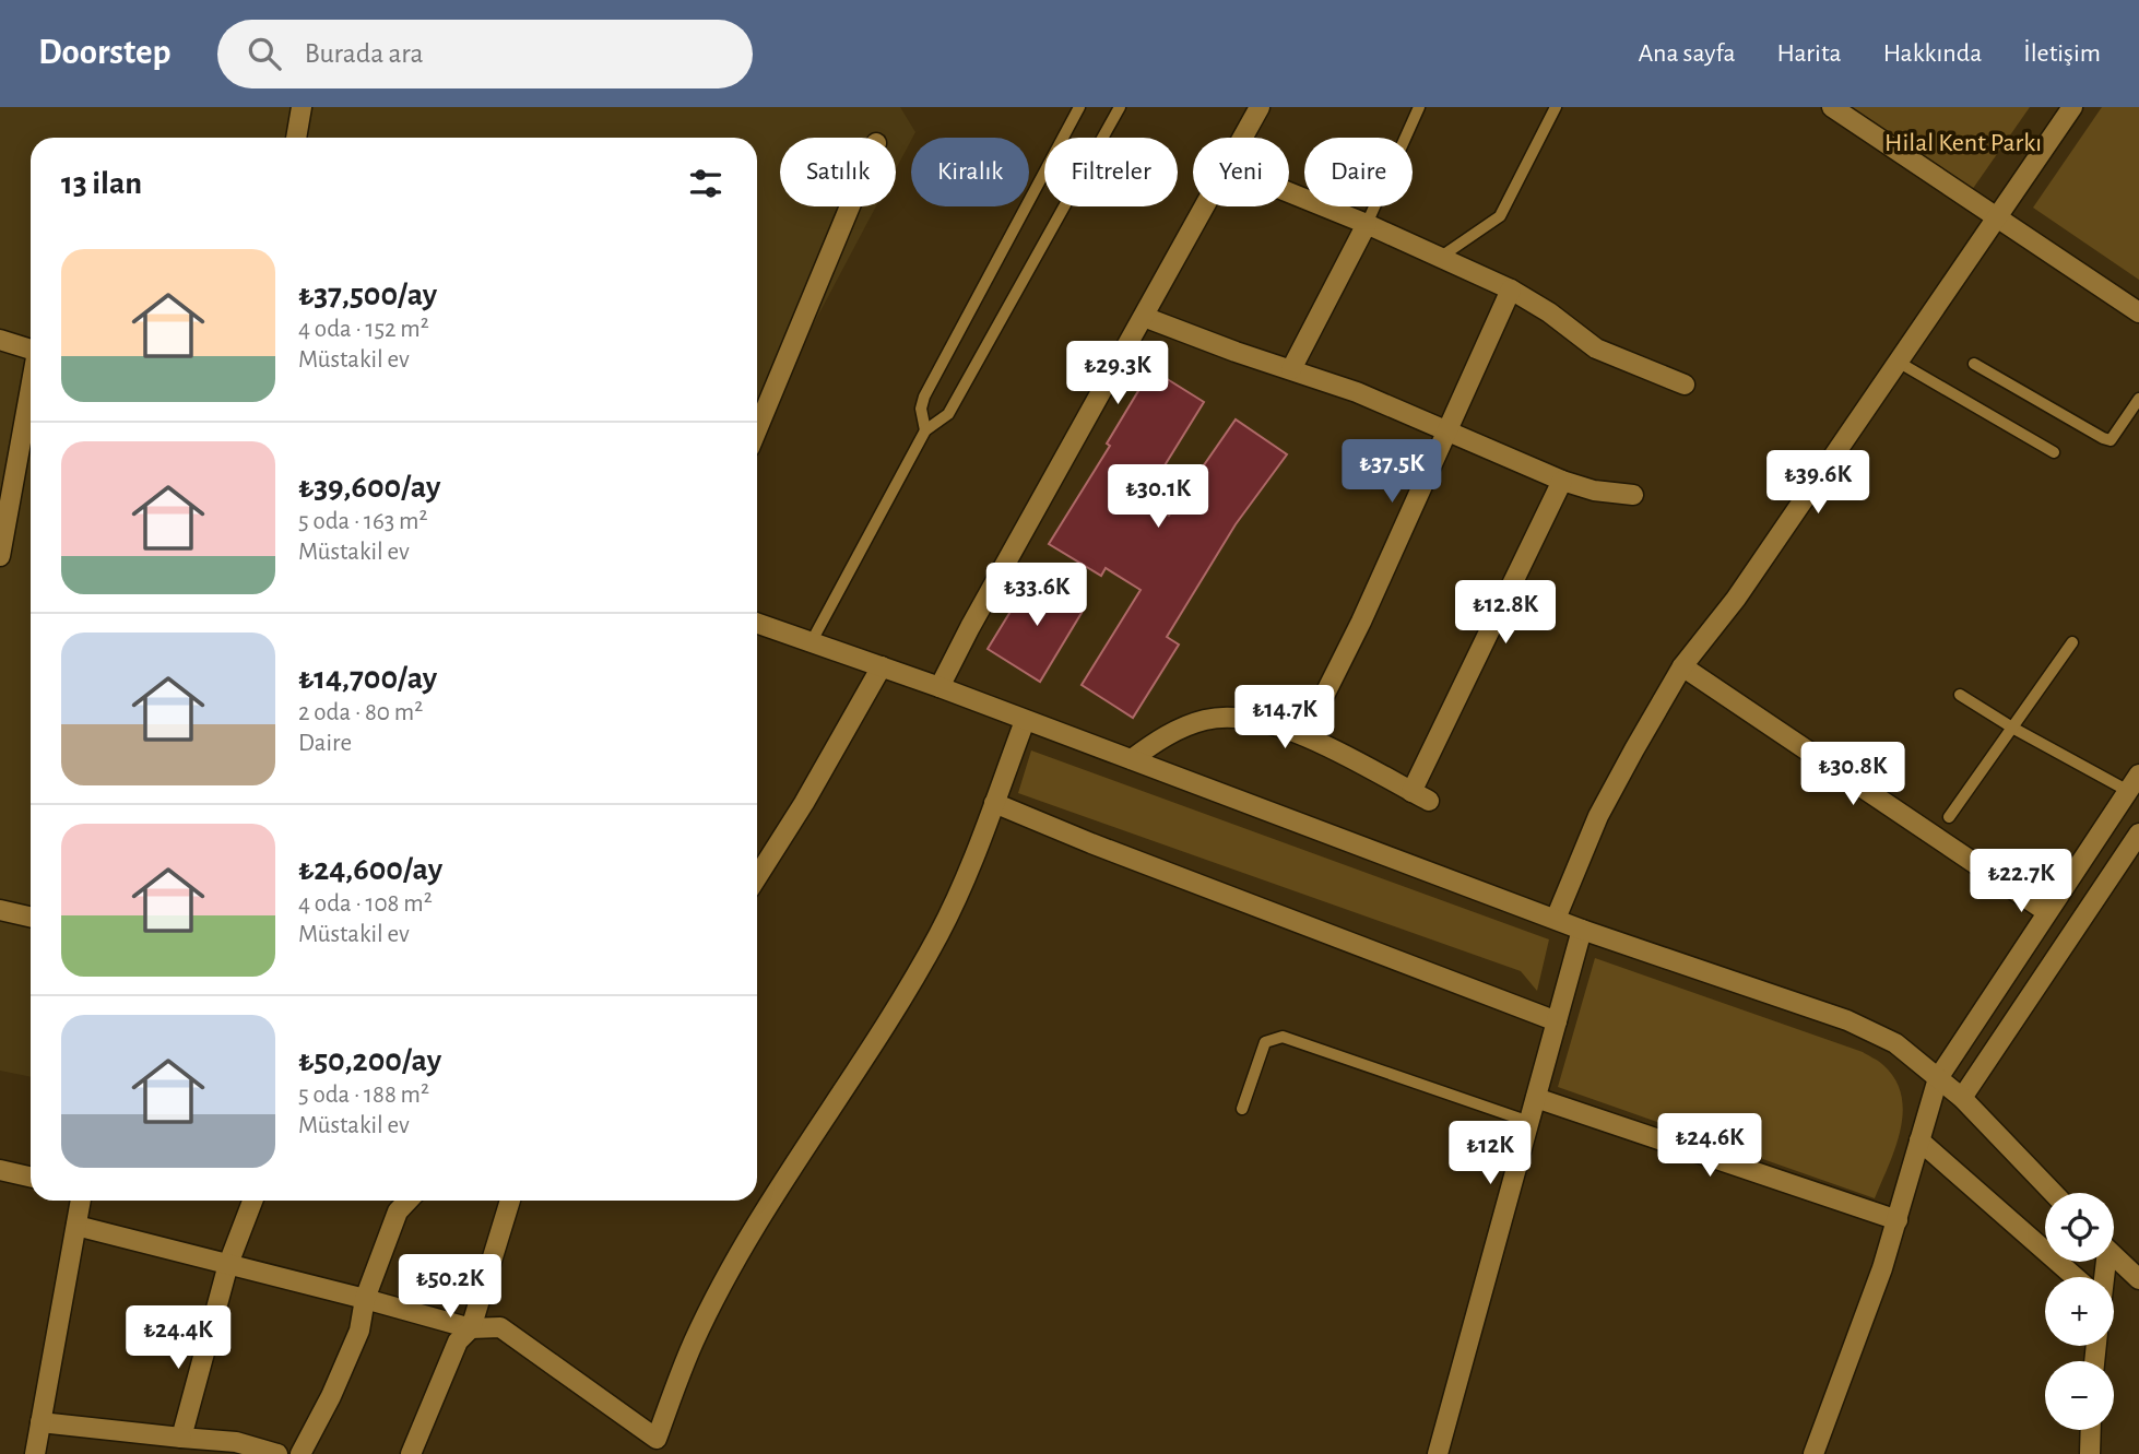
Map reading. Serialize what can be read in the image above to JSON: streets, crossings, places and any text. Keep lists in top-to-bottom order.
{
  "parks": ["Hilal Kent Parkı"],
  "page": {
    "header": "Doorstep",
    "search": "Burada ara",
    "nav": [
      "Ana sayfa",
      "Harita",
      "Hakkında",
      "İletişim"
    ],
    "chip": [
      "Satılık",
      "Kiralık",
      "Filtreler",
      "Yeni",
      "Daire"
    ],
    "heading": "13 ilan",
    "list": [
      {
        "name": "₺37,500/ay",
        "note": "4 oda · 152 m² · Müstakil ev"
      },
      {
        "name": "₺39,600/ay",
        "note": "5 oda · 163 m² · Müstakil ev"
      },
      {
        "name": "₺14,700/ay",
        "note": "2 oda · 80 m² · Daire"
      },
      {
        "name": "₺24,600/ay",
        "note": "4 oda · 108 m² · Müstakil ev"
      },
      {
        "name": "₺50,200/ay",
        "note": "5 oda · 188 m² · Müstakil ev"
      }
    ],
    "price": [
      "₺29.3K",
      "₺37.5K",
      "₺39.6K",
      "₺30.1K",
      "₺33.6K",
      "₺12.8K",
      "₺14.7K",
      "₺30.8K",
      "₺22.7K",
      "₺24.6K",
      "₺12K",
      "₺50.2K",
      "₺24.4K"
    ],
    "map_buttons": ["+", "−"]
  }
}
